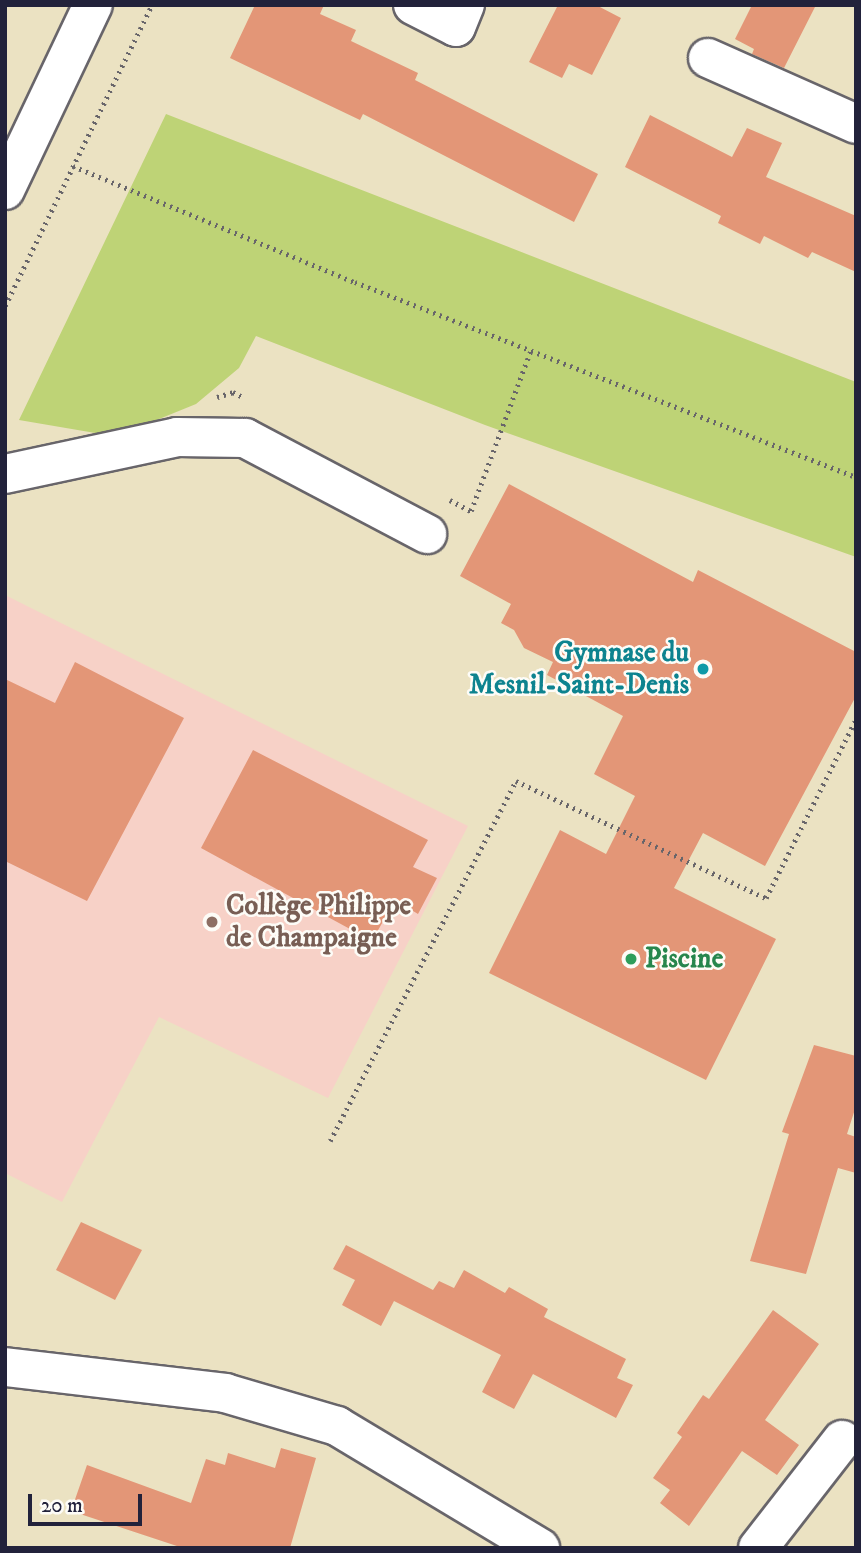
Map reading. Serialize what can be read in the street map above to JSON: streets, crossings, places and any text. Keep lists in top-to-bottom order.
{
  "places": ["Gymnase du Mesnil-Saint-Denis", "Collège Philippe de Champaigne", "Piscine"],
  "scale_bar": "20 m"
}
